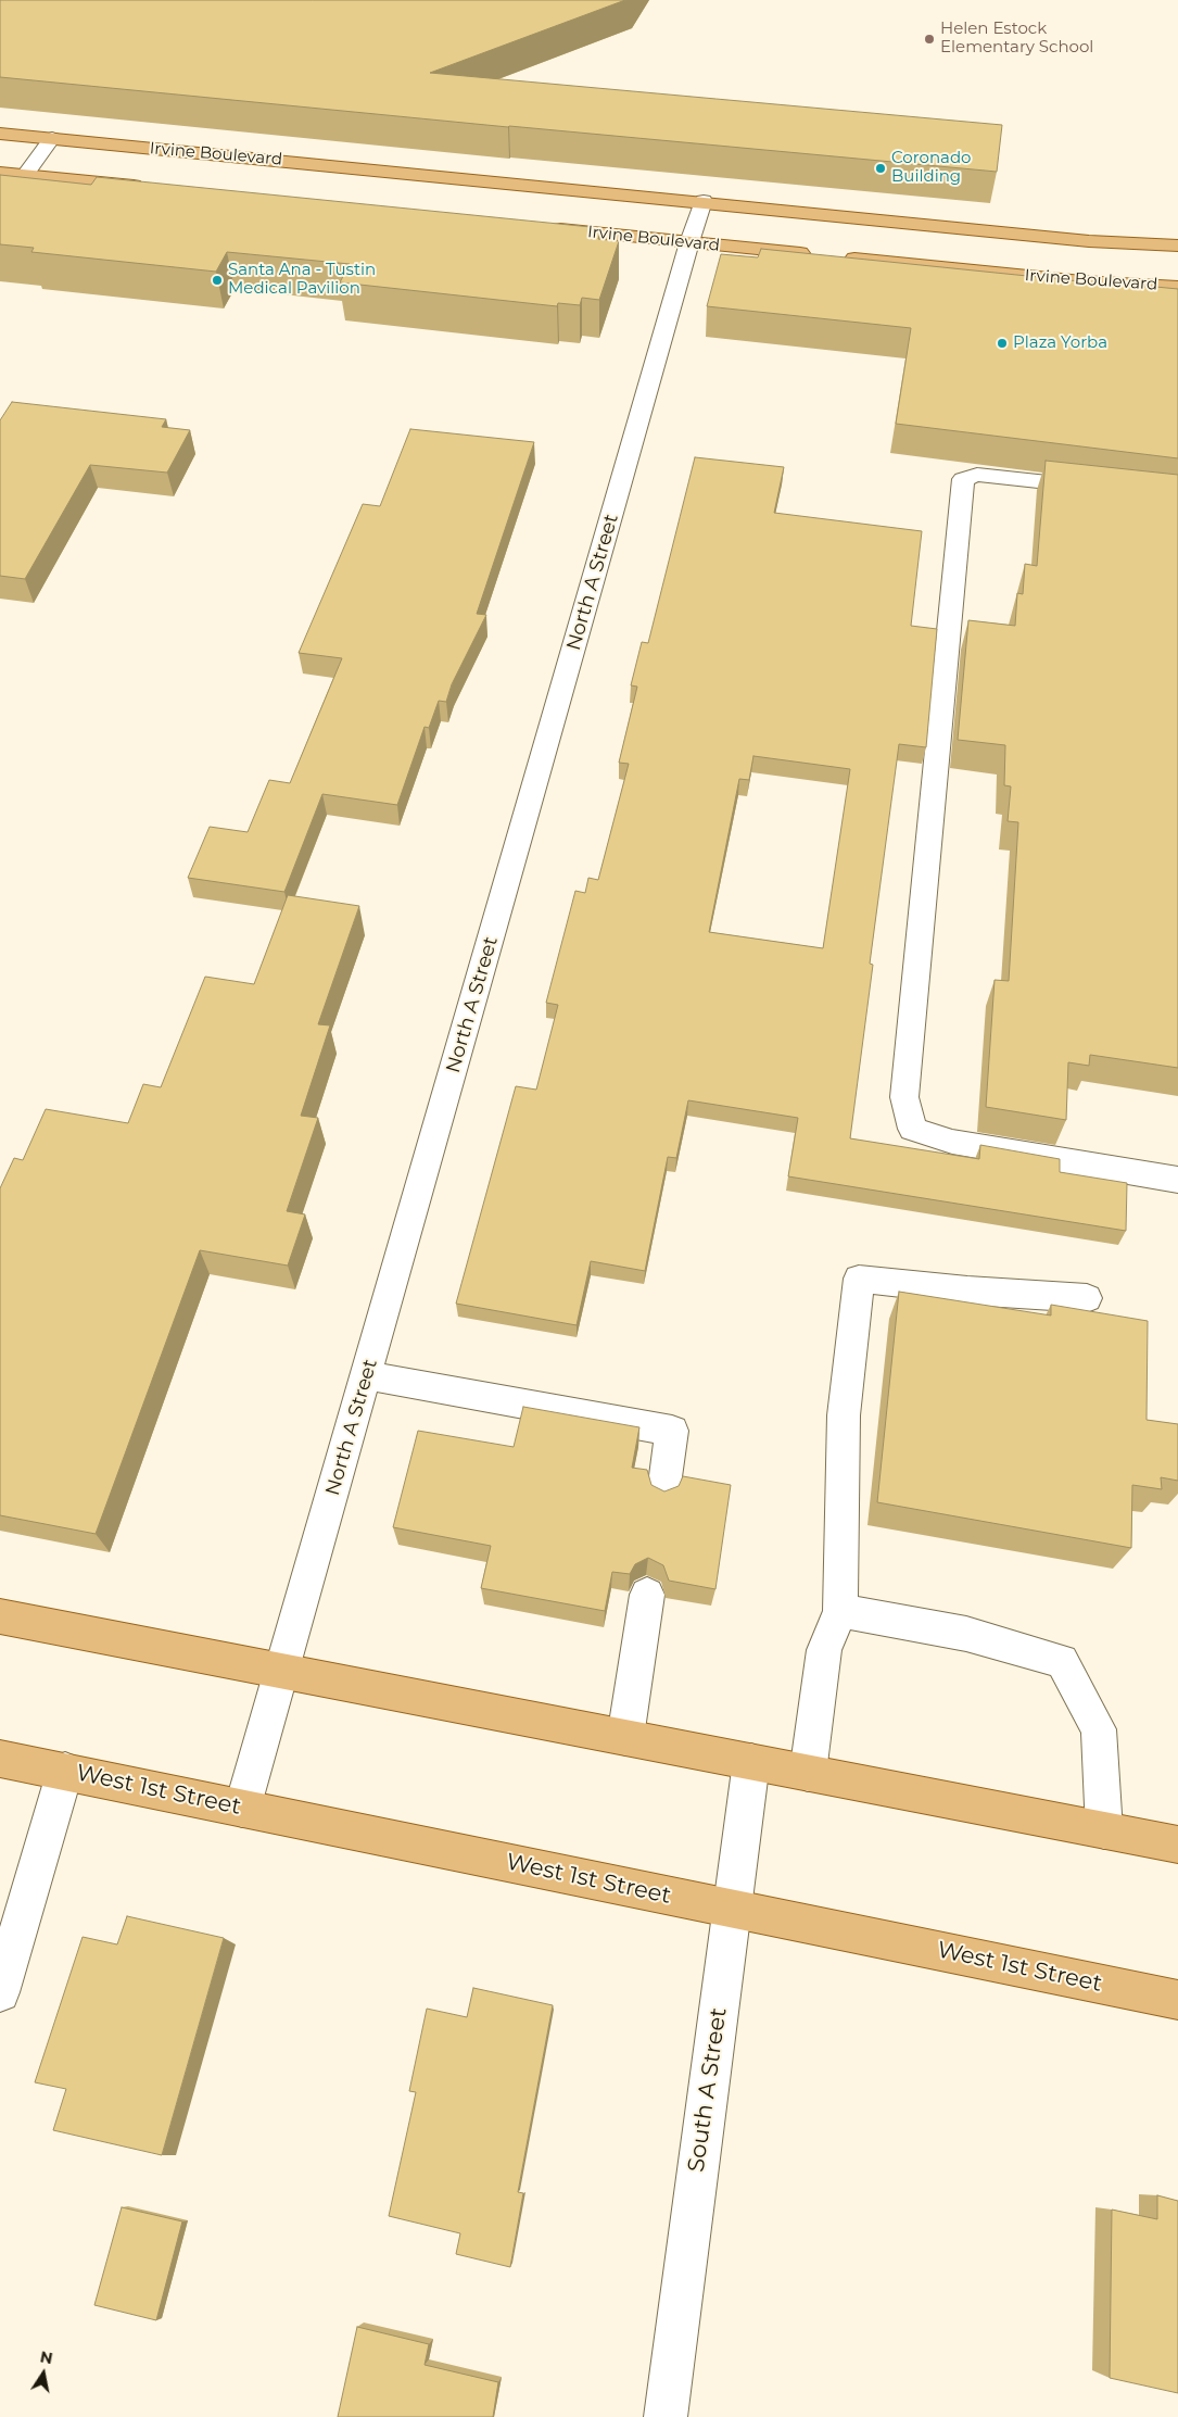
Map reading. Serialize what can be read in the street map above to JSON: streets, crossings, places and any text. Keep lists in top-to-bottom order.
{
  "streets": {
    "main road": ["Irvine Boulevard", "West 1st Street"],
    "street": ["North A Street", "South A Street"]
  },
  "crossings": [
    ["Irvine Boulevard", "North A Street"],
    ["North A Street", "West 1st Street"],
    ["West 1st Street", "South A Street"]
  ],
  "places": [
    "Helen Estock Elementary School",
    "Coronado Building",
    "Santa Ana - Tustin Medical Pavilion",
    "Plaza Yorba"
  ],
  "north": "top"
}
